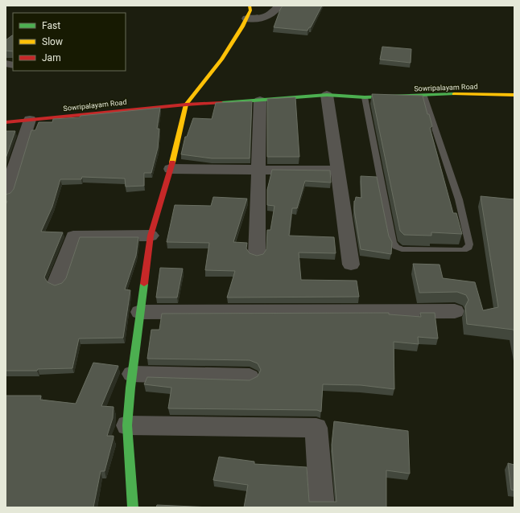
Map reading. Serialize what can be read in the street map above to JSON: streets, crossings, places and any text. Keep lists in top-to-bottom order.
{
  "streets": {
    "street": ["Sowripalayam Road"]
  },
  "legend": ["Fast", "Slow", "Jam"]
}
